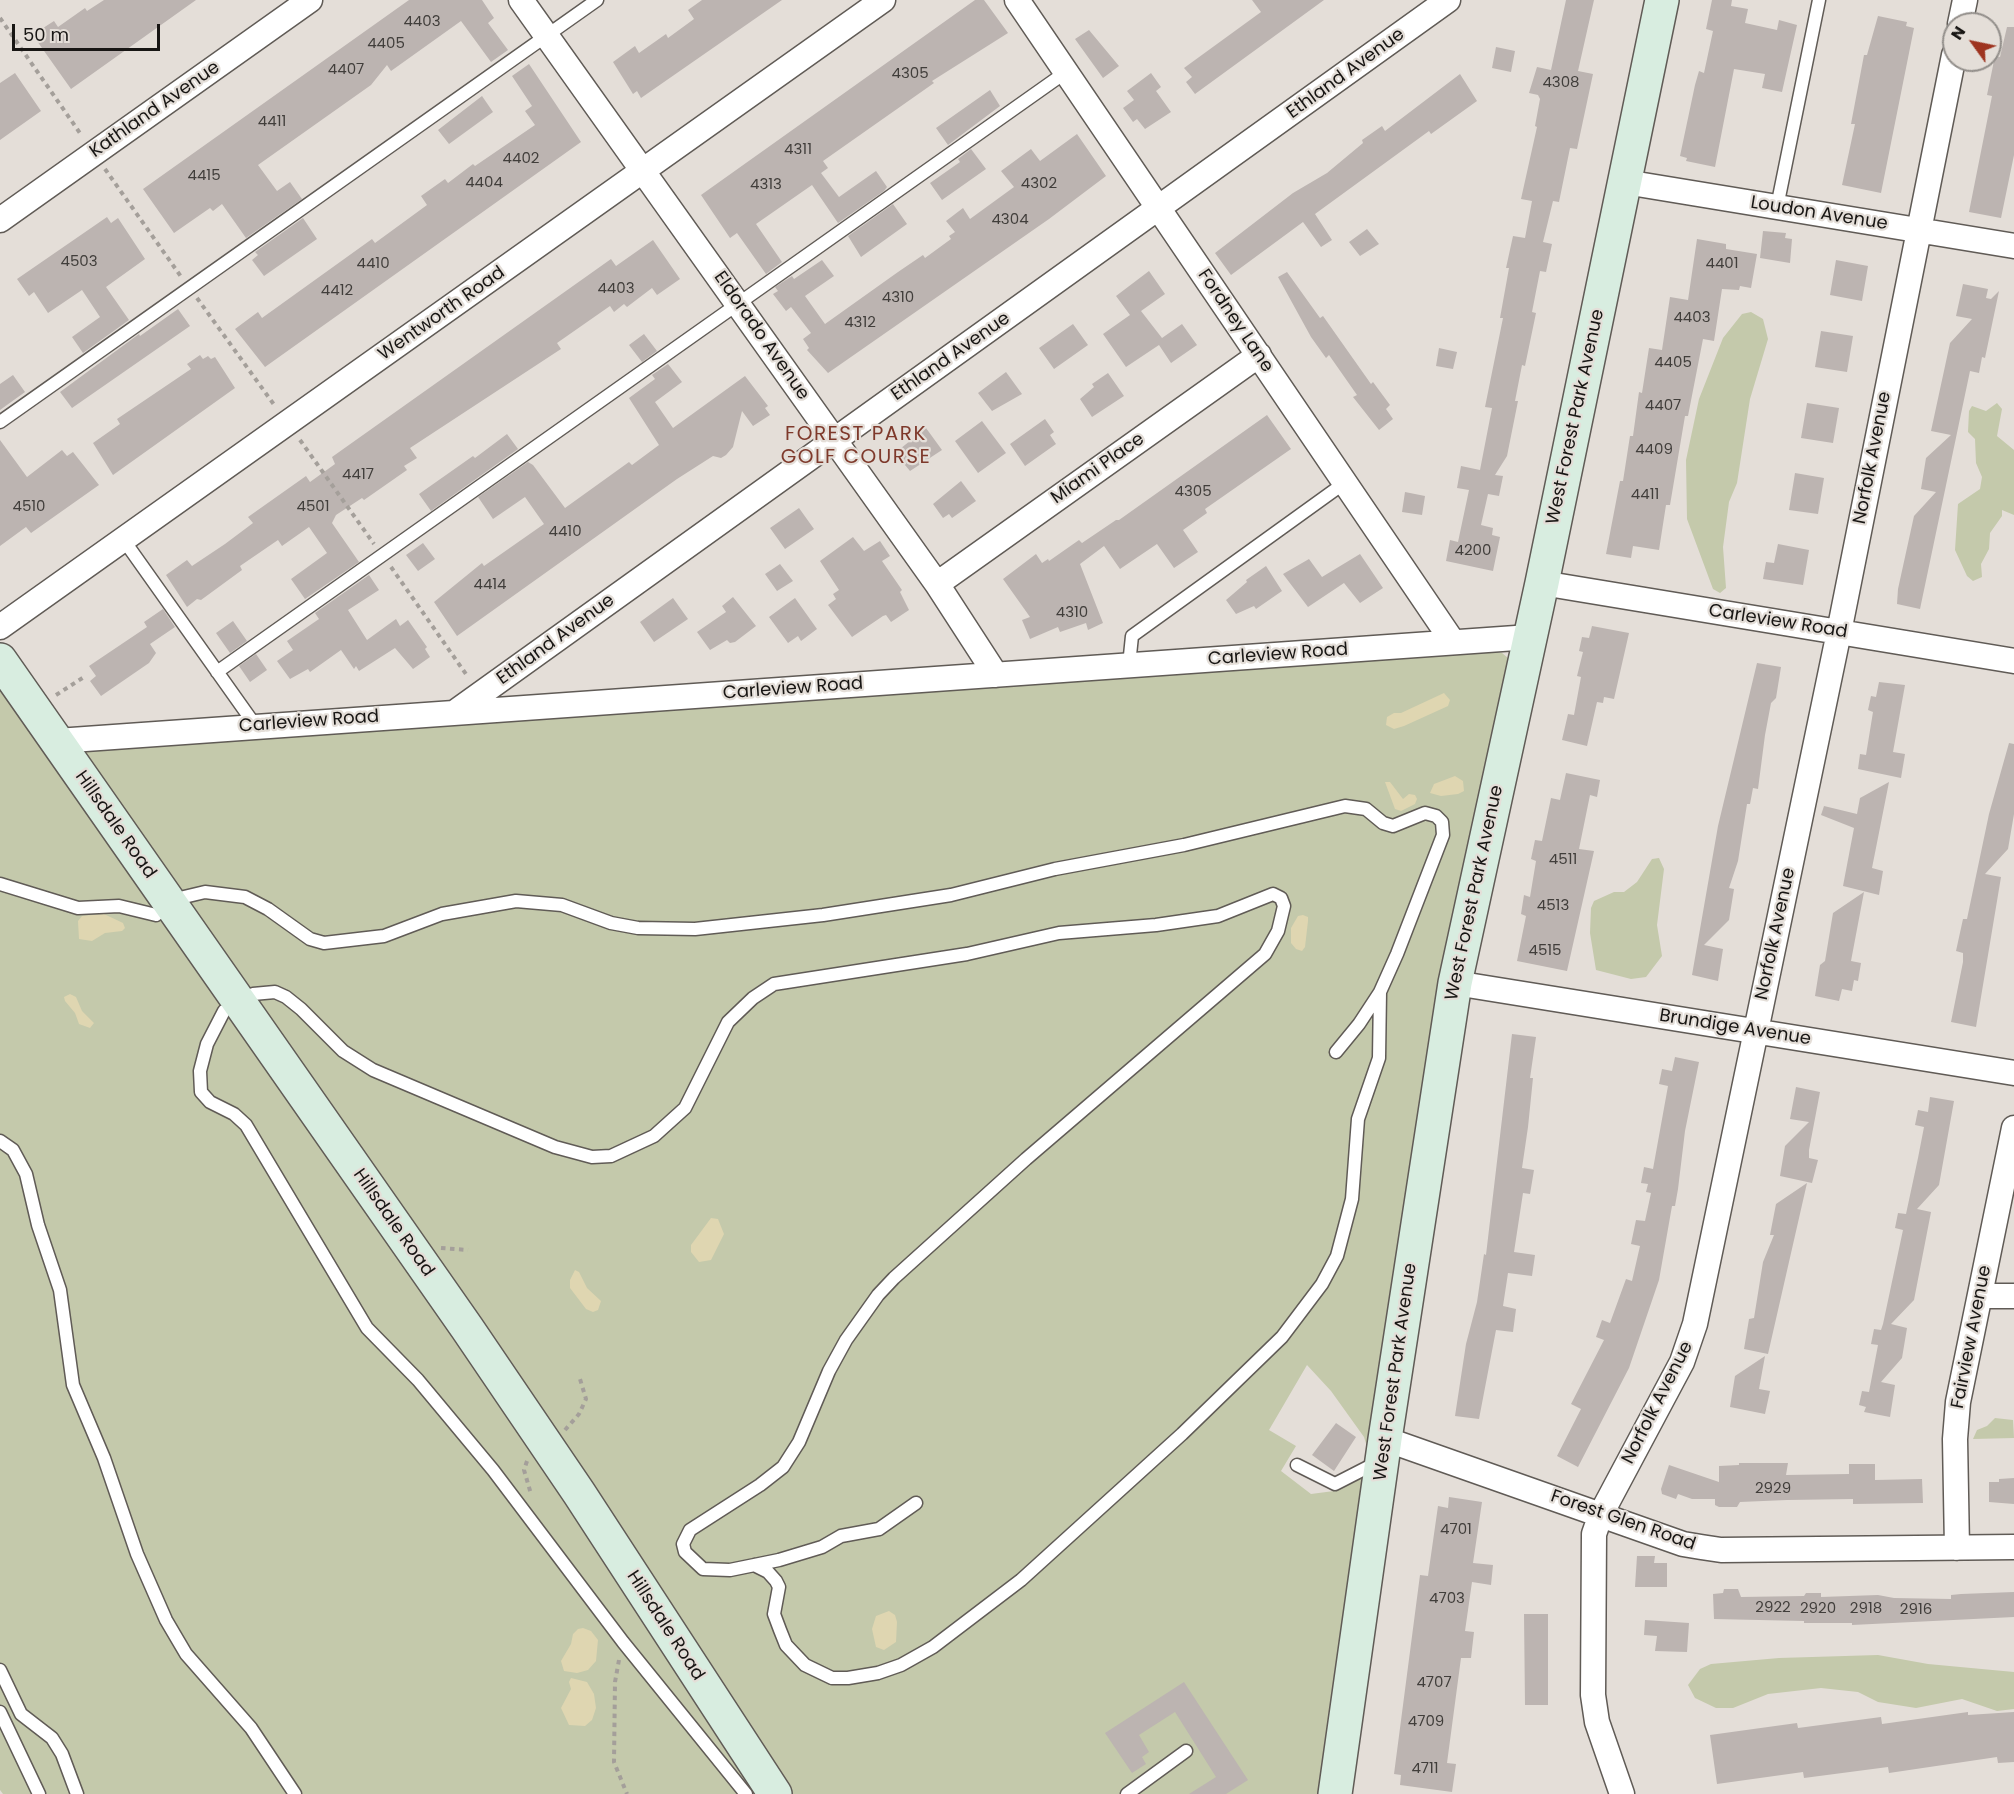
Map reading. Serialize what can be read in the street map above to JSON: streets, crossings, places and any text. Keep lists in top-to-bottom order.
{
  "streets": {
    "main road": ["West Forest Park Avenue", "Hillsdale Road"],
    "street": [
      "Ethland Avenue",
      "Kathland Avenue",
      "Loudon Avenue",
      "Wentworth Road",
      "Fordney Lane",
      "Eldorado Avenue",
      "Norfolk Avenue",
      "Miami Place",
      "Carleview Road",
      "Brundige Avenue",
      "Fairview Avenue",
      "Forest Glen Road"
    ]
  },
  "crossings": [
    ["Ethland Avenue", "Fordney Lane"],
    ["Ethland Avenue", "Eldorado Avenue"],
    ["Ethland Avenue", "Carleview Road"],
    ["Loudon Avenue", "West Forest Park Avenue"],
    ["Loudon Avenue", "Norfolk Avenue"],
    ["Wentworth Road", "Eldorado Avenue"],
    ["Fordney Lane", "Miami Place"],
    ["Fordney Lane", "Carleview Road"],
    ["Eldorado Avenue", "Miami Place"],
    ["Eldorado Avenue", "Carleview Road"],
    ["West Forest Park Avenue", "Carleview Road"],
    ["West Forest Park Avenue", "Brundige Avenue"],
    ["West Forest Park Avenue", "Forest Glen Road"],
    ["Norfolk Avenue", "Carleview Road"],
    ["Norfolk Avenue", "Brundige Avenue"],
    ["Norfolk Avenue", "Forest Glen Road"],
    ["Carleview Road", "Hillsdale Road"],
    ["Fairview Avenue", "Forest Glen Road"]
  ],
  "districts": ["FOREST PARK GOLF COURSE"],
  "house_numbers": [
    "4403",
    "4405",
    "4407",
    "4305",
    "4308",
    "4411",
    "4311",
    "4402",
    "4415",
    "4404",
    "4302",
    "4313",
    "4304",
    "4503",
    "4410",
    "4401",
    "4403",
    "4412",
    "4310",
    "4403",
    "4312",
    "4405",
    "4407",
    "4409",
    "4417",
    "4305",
    "4411",
    "4510",
    "4501",
    "4410",
    "4200",
    "4414",
    "4310",
    "4511",
    "4513",
    "4515",
    "2929",
    "4701",
    "4703",
    "2922",
    "2920",
    "2918",
    "2916",
    "4707",
    "4709",
    "4711"
  ],
  "scale_bar": "50 m",
  "north": "top left"
}
